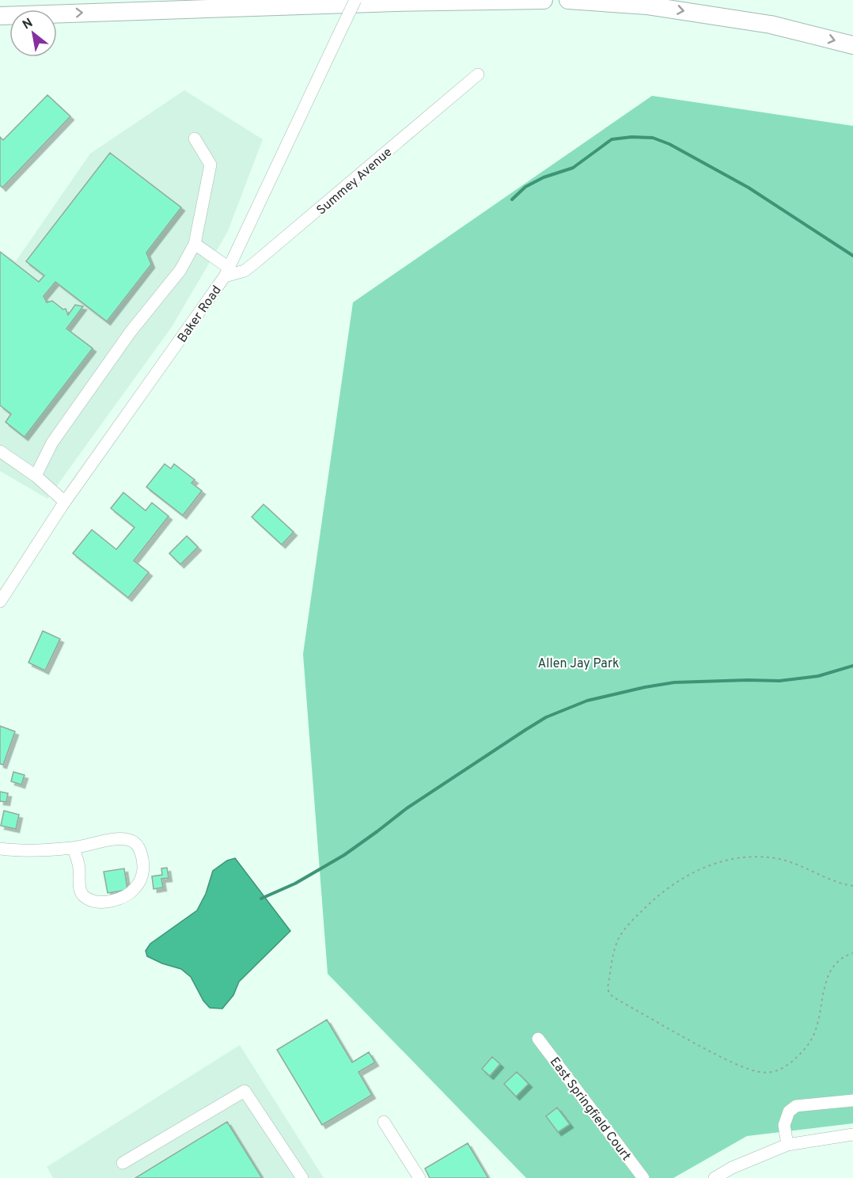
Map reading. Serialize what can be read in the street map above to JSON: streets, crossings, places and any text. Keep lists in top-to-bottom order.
{
  "streets": {
    "street": ["Summey Avenue", "Baker Road", "East Springfield Court"]
  },
  "crossings": [
    ["Summey Avenue", "Baker Road"]
  ],
  "parks": ["Allen Jay Park"],
  "north": "top left"
}
